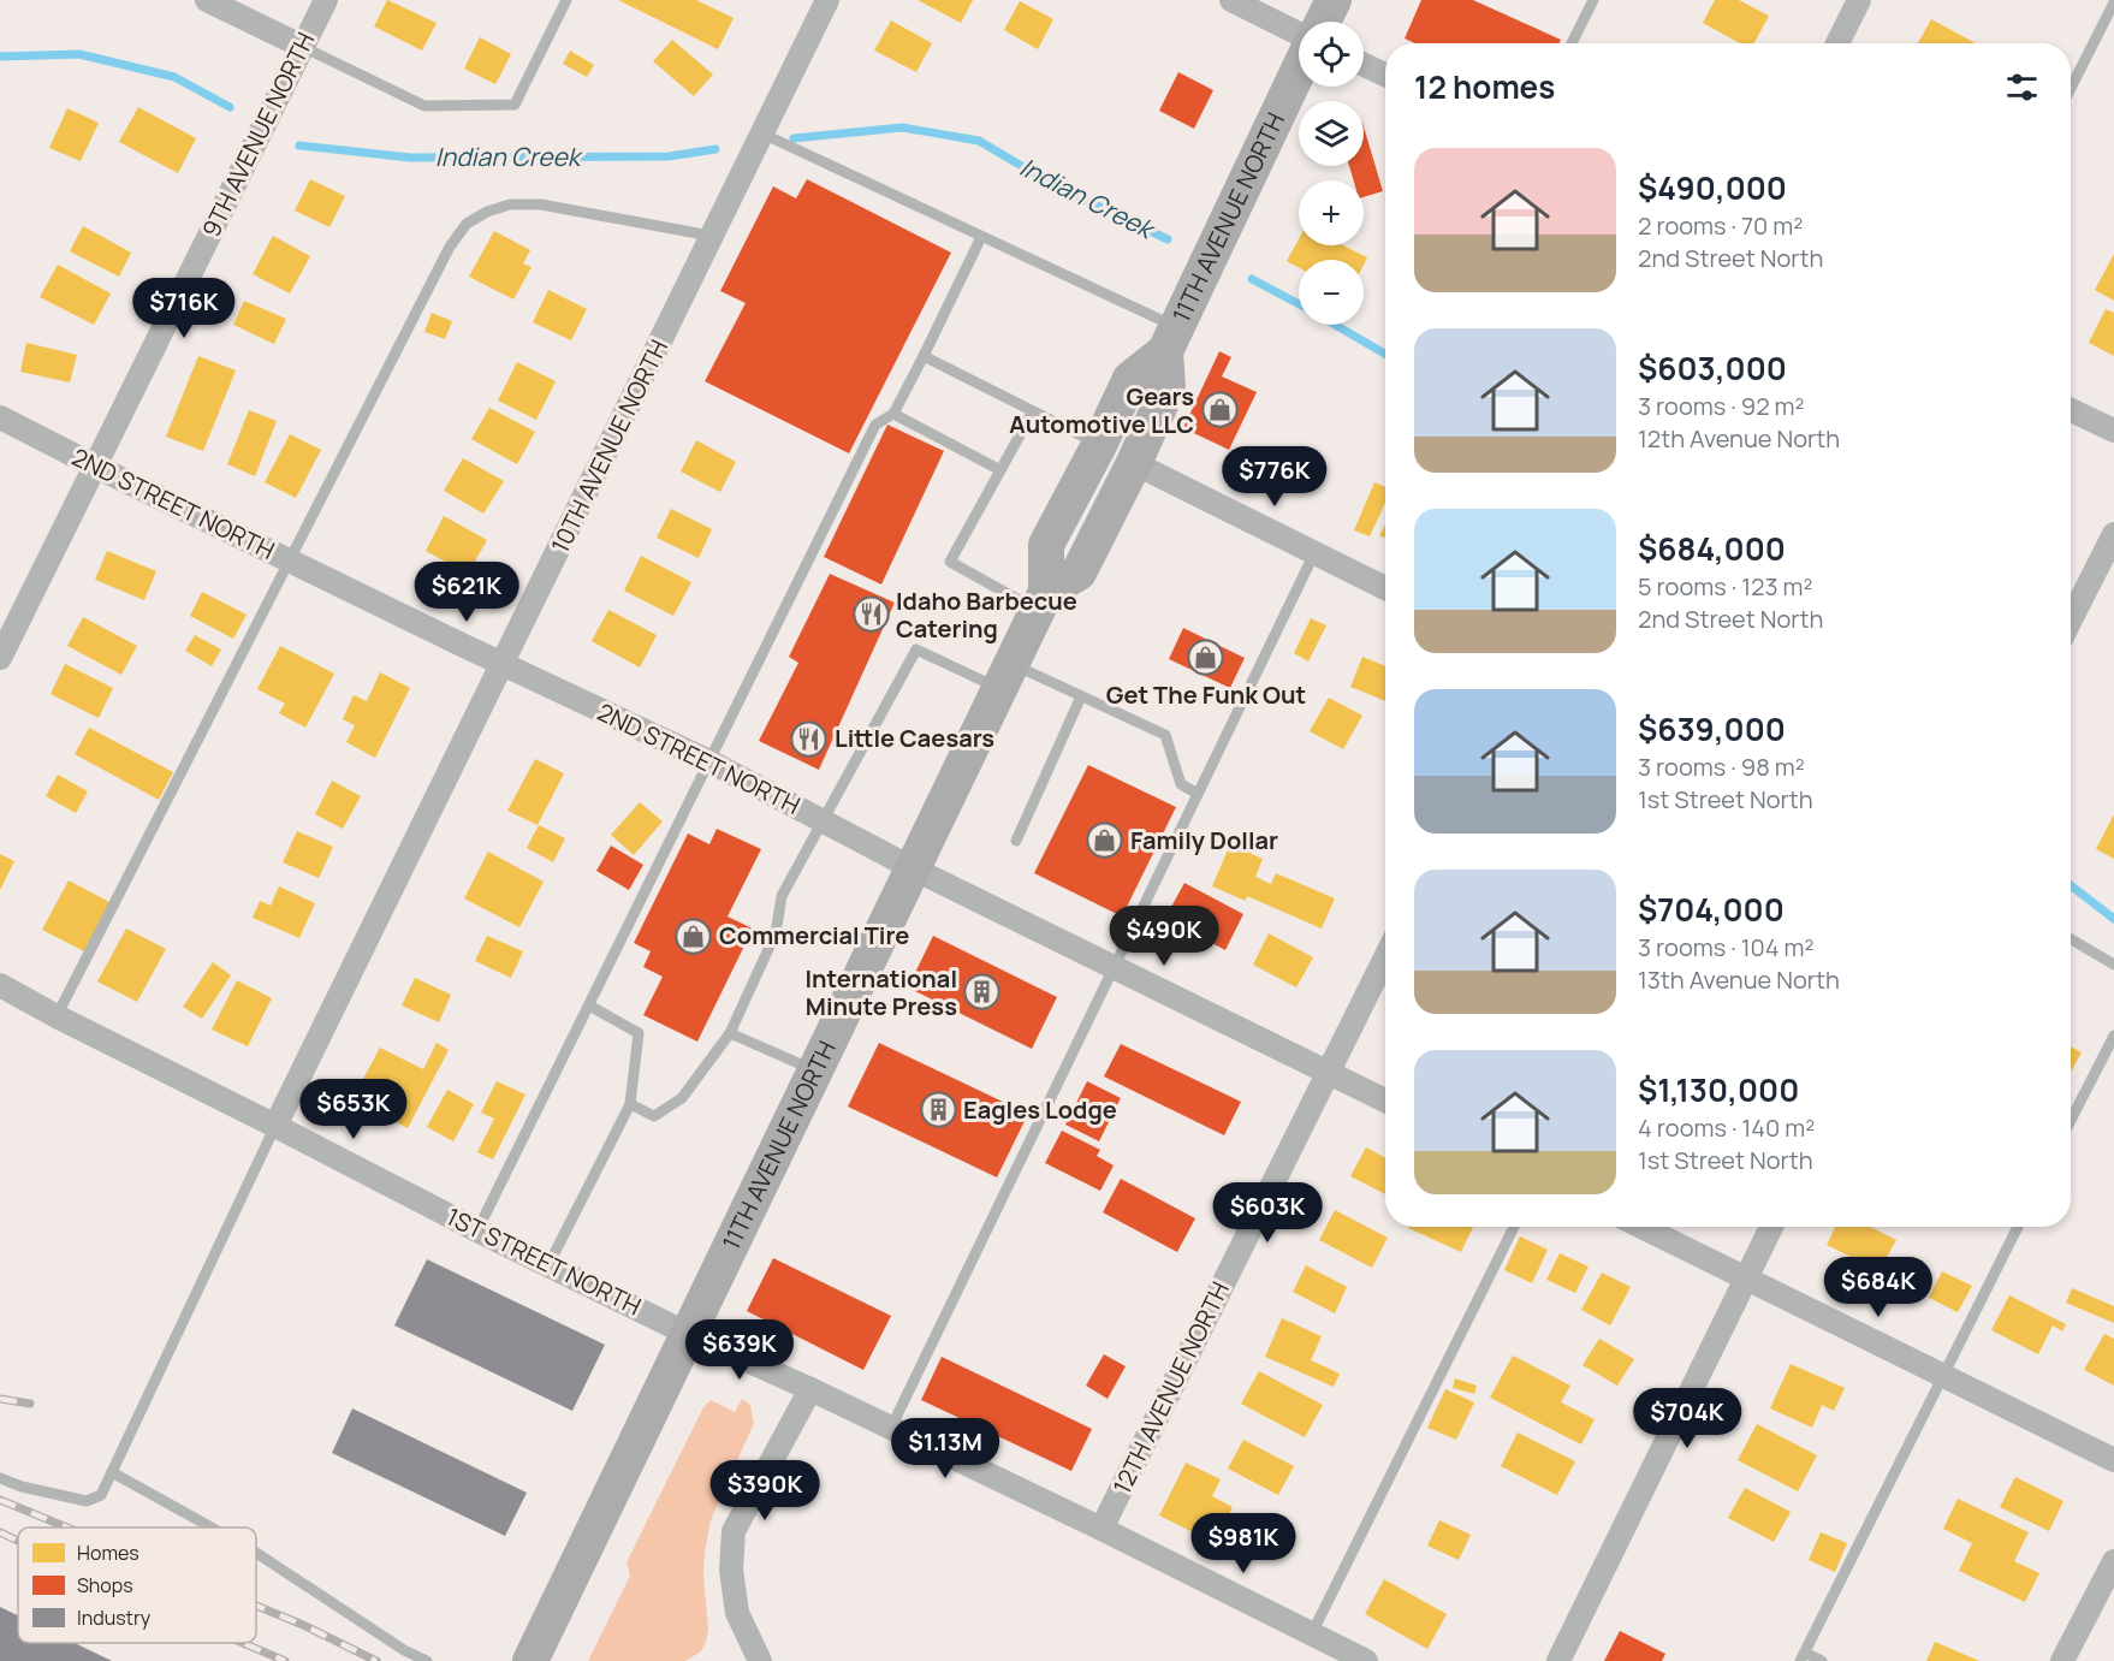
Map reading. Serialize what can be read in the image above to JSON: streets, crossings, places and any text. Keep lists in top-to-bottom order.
{
  "streets": {
    "main road": ["11TH AVENUE NORTH"],
    "street": [
      "9TH AVENUE NORTH",
      "10TH AVENUE NORTH",
      "2ND STREET NORTH",
      "1ST STREET NORTH",
      "12TH AVENUE NORTH"
    ]
  },
  "crossings": [
    ["9TH AVENUE NORTH", "2ND STREET NORTH"],
    ["11TH AVENUE NORTH", "2ND STREET NORTH"],
    ["11TH AVENUE NORTH", "1ST STREET NORTH"],
    ["10TH AVENUE NORTH", "2ND STREET NORTH"],
    ["10TH AVENUE NORTH", "1ST STREET NORTH"],
    ["2ND STREET NORTH", "12TH AVENUE NORTH"],
    ["1ST STREET NORTH", "12TH AVENUE NORTH"]
  ],
  "water": ["Indian Creek"],
  "places": {
    "shop": [
      "Gears Automotive LLC",
      "Get The Funk Out",
      "Family Dollar",
      "Commercial Tire"
    ],
    "restaurant": ["Idaho Barbecue Catering", "Little Caesars"],
    "building": ["International Minute Press", "Eagles Lodge"]
  },
  "legend": ["Homes", "Shops", "Industry"],
  "page": {
    "map_buttons": ["+", "−"],
    "heading": "12 homes",
    "list": [
      {
        "name": "$490,000",
        "note": "2 rooms · 70 m² · 2nd Street North"
      },
      {
        "name": "$603,000",
        "note": "3 rooms · 92 m² · 12th Avenue North"
      },
      {
        "name": "$684,000",
        "note": "5 rooms · 123 m² · 2nd Street North"
      },
      {
        "name": "$639,000",
        "note": "3 rooms · 98 m² · 1st Street North"
      },
      {
        "name": "$704,000",
        "note": "3 rooms · 104 m² · 13th Avenue North"
      },
      {
        "name": "$1,130,000",
        "note": "4 rooms · 140 m² · 1st Street North"
      }
    ],
    "price": [
      "$716K",
      "$776K",
      "$621K",
      "$490K",
      "$653K",
      "$603K",
      "$684K",
      "$639K",
      "$704K",
      "$1.13M",
      "$390K",
      "$981K"
    ]
  }
}
